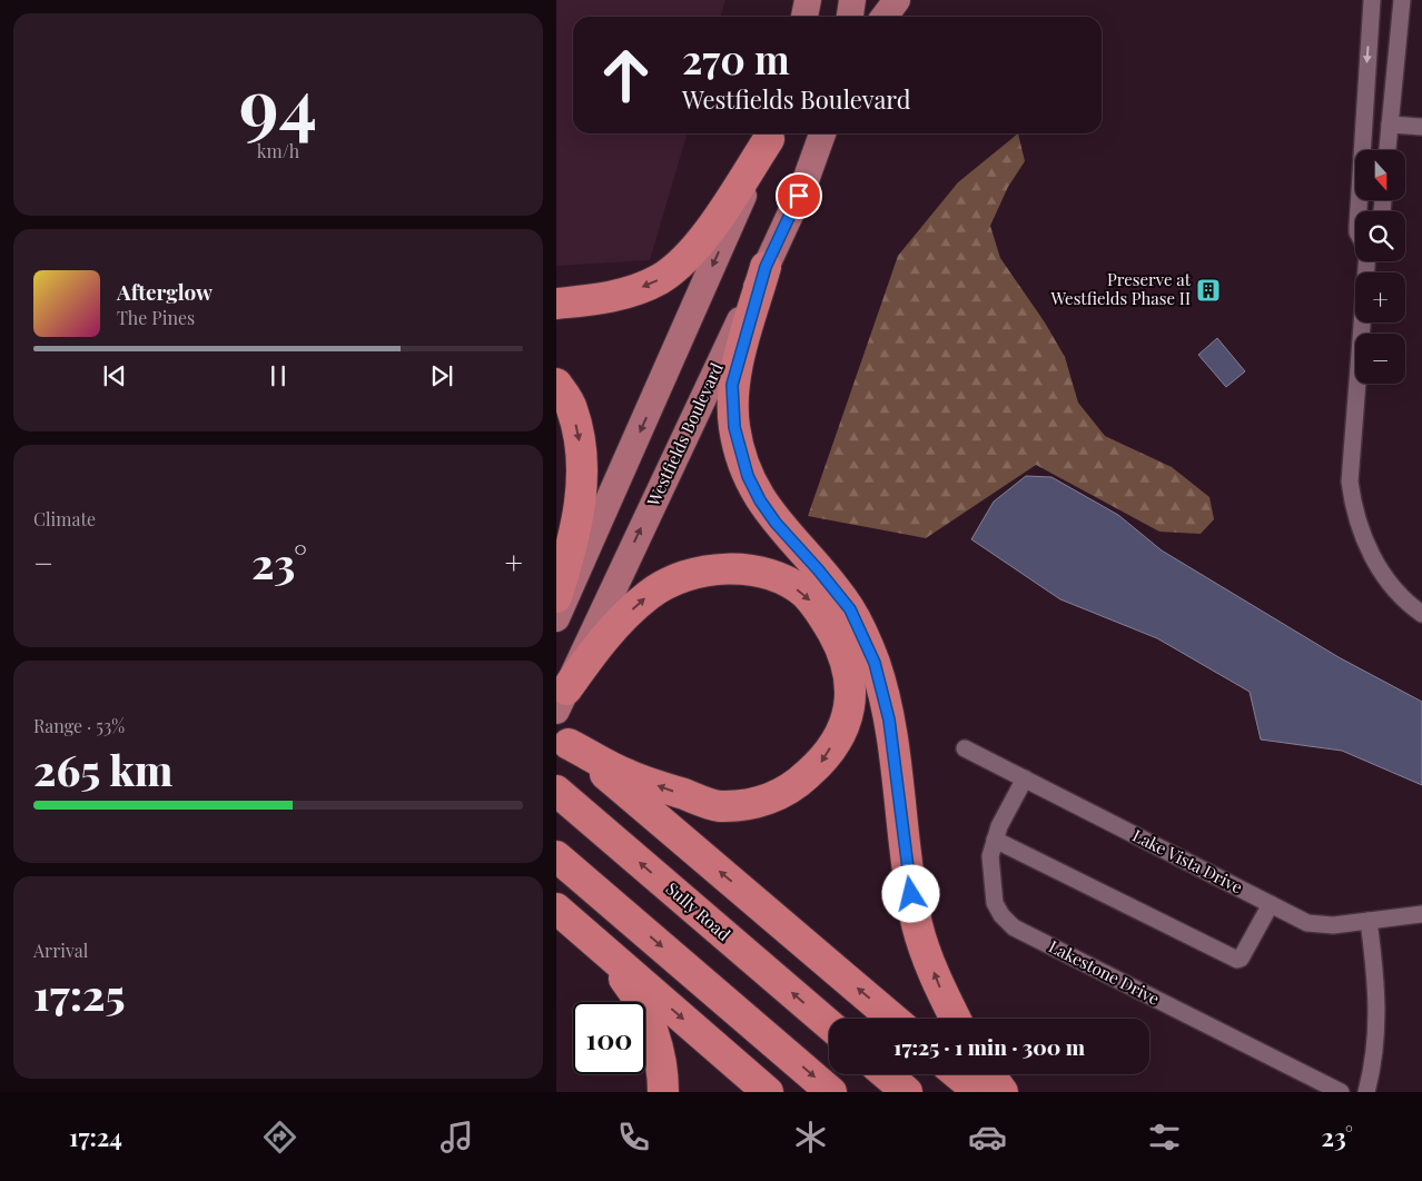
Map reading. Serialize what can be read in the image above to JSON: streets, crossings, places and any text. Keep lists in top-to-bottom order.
{
  "streets": {
    "highway": ["Sully Road"],
    "main road": ["Westfields Boulevard"],
    "street": ["Lake Vista Drive", "Lakestone Drive"]
  },
  "crossings": [
    ["Lake Vista Drive", "Lakestone Drive"]
  ],
  "places": {
    "building": ["Preserve at Westfields Phase II"]
  },
  "north": "bottom",
  "page": {
    "tile": [
      ["94", "km/h"],
      "Climate",
      ["Range · 53%", "265 km"],
      ["Arrival", "17:25"]
    ],
    "turn": ["270 m", "Westfields Boulevard"],
    "map_buttons": ["+", "−"],
    "song": ["Afterglow", "The Pines"],
    "heat": ["−", "23°", "+"],
    "limit": "100",
    "trip": "17:25 · 1 min · 300 m",
    "tabs": ["17:24", "23°"]
  }
}
